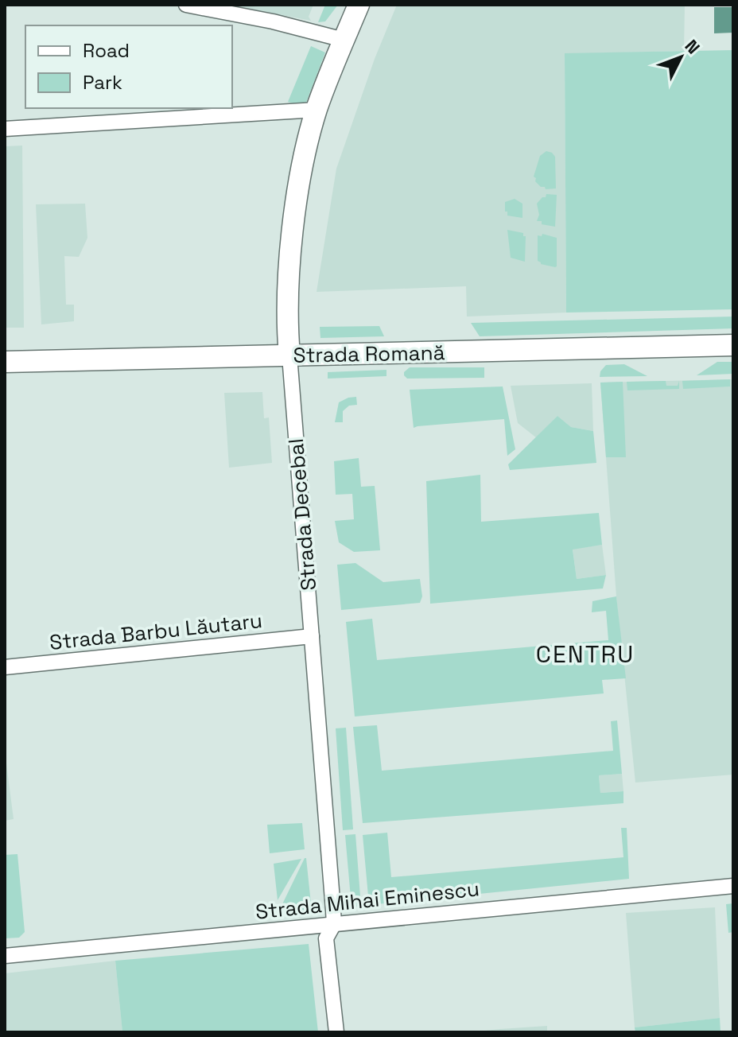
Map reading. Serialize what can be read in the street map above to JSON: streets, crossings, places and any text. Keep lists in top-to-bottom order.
{
  "streets": {
    "main road": ["Strada Romană", "Strada Decebal"],
    "street": ["Strada Barbu Lăutaru", "Strada Mihai Eminescu"]
  },
  "crossings": [
    ["Strada Romană", "Strada Decebal"],
    ["Strada Decebal", "Strada Barbu Lăutaru"],
    ["Strada Decebal", "Strada Mihai Eminescu"]
  ],
  "districts": ["CENTRU"],
  "legend": ["Road", "Park"],
  "north": "top right"
}
